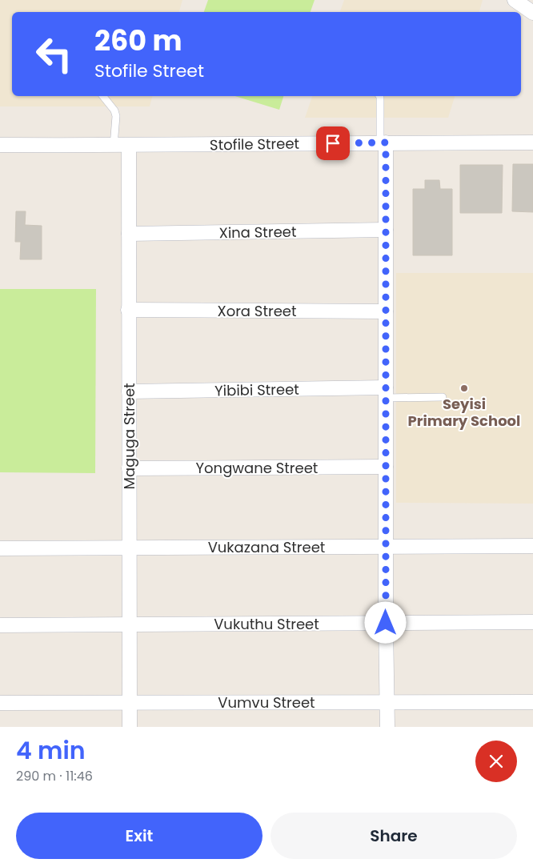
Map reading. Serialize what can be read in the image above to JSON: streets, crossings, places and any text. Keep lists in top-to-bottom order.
{
  "streets": {
    "street": [
      "Stofile Street",
      "Xina Street",
      "Xora Street",
      "Yibibi Street",
      "Maguga Street",
      "Yongwane Street",
      "Vukazana Street",
      "Vukuthu Street",
      "Vumvu Street"
    ]
  },
  "crossings": [
    ["Stofile Street", "Maguga Street"],
    ["Xina Street", "Maguga Street"],
    ["Xora Street", "Maguga Street"],
    ["Yibibi Street", "Maguga Street"],
    ["Maguga Street", "Yongwane Street"],
    ["Maguga Street", "Vukazana Street"],
    ["Maguga Street", "Vukuthu Street"],
    ["Maguga Street", "Vumvu Street"]
  ],
  "places": ["Seyisi Primary School"],
  "page": {
    "turn": ["260 m", "Stofile Street"],
    "heading": ["4 min", "290 m · 11:46"],
    "buttons": ["Exit", "Share"]
  }
}
